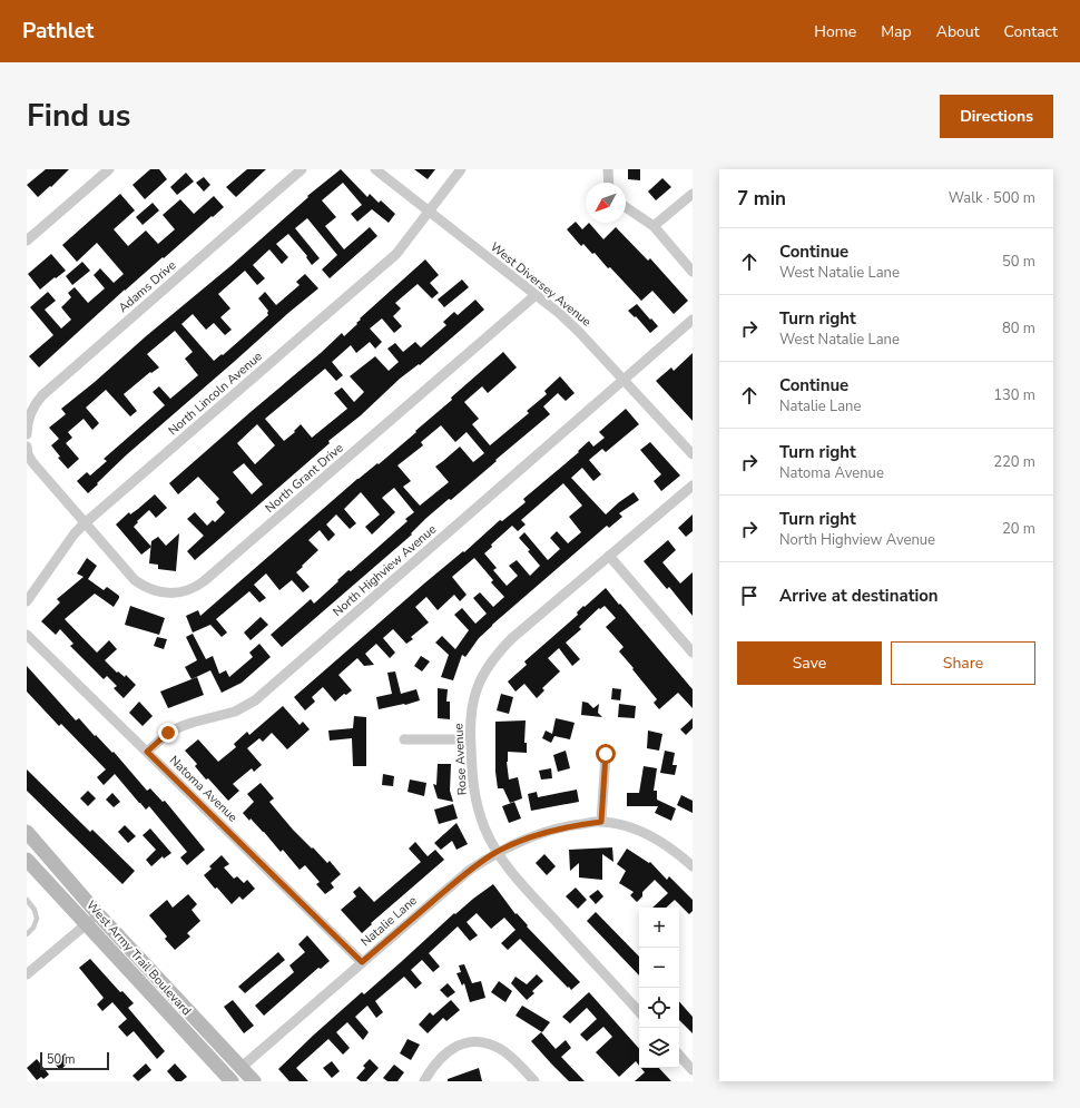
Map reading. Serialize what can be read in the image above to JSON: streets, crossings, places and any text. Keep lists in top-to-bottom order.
{
  "streets": {
    "main road": ["West Army Trail Boulevard"],
    "street": [
      "West Diversey Avenue",
      "Adams Drive",
      "North Lincoln Avenue",
      "North Grant Drive",
      "North Highview Avenue",
      "Rose Avenue",
      "Natoma Avenue",
      "Natalie Lane"
    ]
  },
  "crossings": [
    ["West Diversey Avenue", "North Lincoln Avenue"],
    ["West Diversey Avenue", "North Grant Drive"],
    ["West Diversey Avenue", "North Highview Avenue"],
    ["North Lincoln Avenue", "North Grant Drive"],
    ["North Highview Avenue", "Natoma Avenue"],
    ["Rose Avenue", "Natalie Lane"],
    ["Natoma Avenue", "Natalie Lane"],
    ["Natalie Lane", "West Army Trail Boulevard"]
  ],
  "scale_bar": "50 m",
  "north": "bottom left",
  "page": {
    "header": "Pathlet",
    "nav": [
      "Home",
      "Map",
      "About",
      "Contact"
    ],
    "title": "Find us",
    "buttons": [
      "Directions",
      ["Save", "Share"]
    ],
    "heading": ["7 min", "Walk · 500 m"],
    "list": [
      ["Continue", "West Natalie Lane", "50 m"],
      ["Turn right", "West Natalie Lane", "80 m"],
      ["Continue", "Natalie Lane", "130 m"],
      ["Turn right", "Natoma Avenue", "220 m"],
      ["Turn right", "North Highview Avenue", "20 m"],
      "Arrive at destination"
    ],
    "map_buttons": ["+", "−"],
    "scale": "50 m"
  }
}
